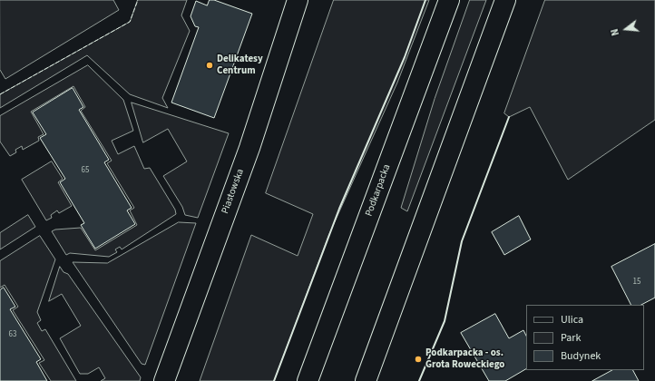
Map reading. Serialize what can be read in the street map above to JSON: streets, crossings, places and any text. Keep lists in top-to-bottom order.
{
  "streets": {
    "main road": ["Podkarpacka", "Piastowska"]
  },
  "places": ["Delikatesy Centrum", "Podkarpacka - os. Grota Roweckiego"],
  "house_numbers": ["65", "15", "63"],
  "legend": ["Ulica", "Park", "Budynek"],
  "north": "left"
}
